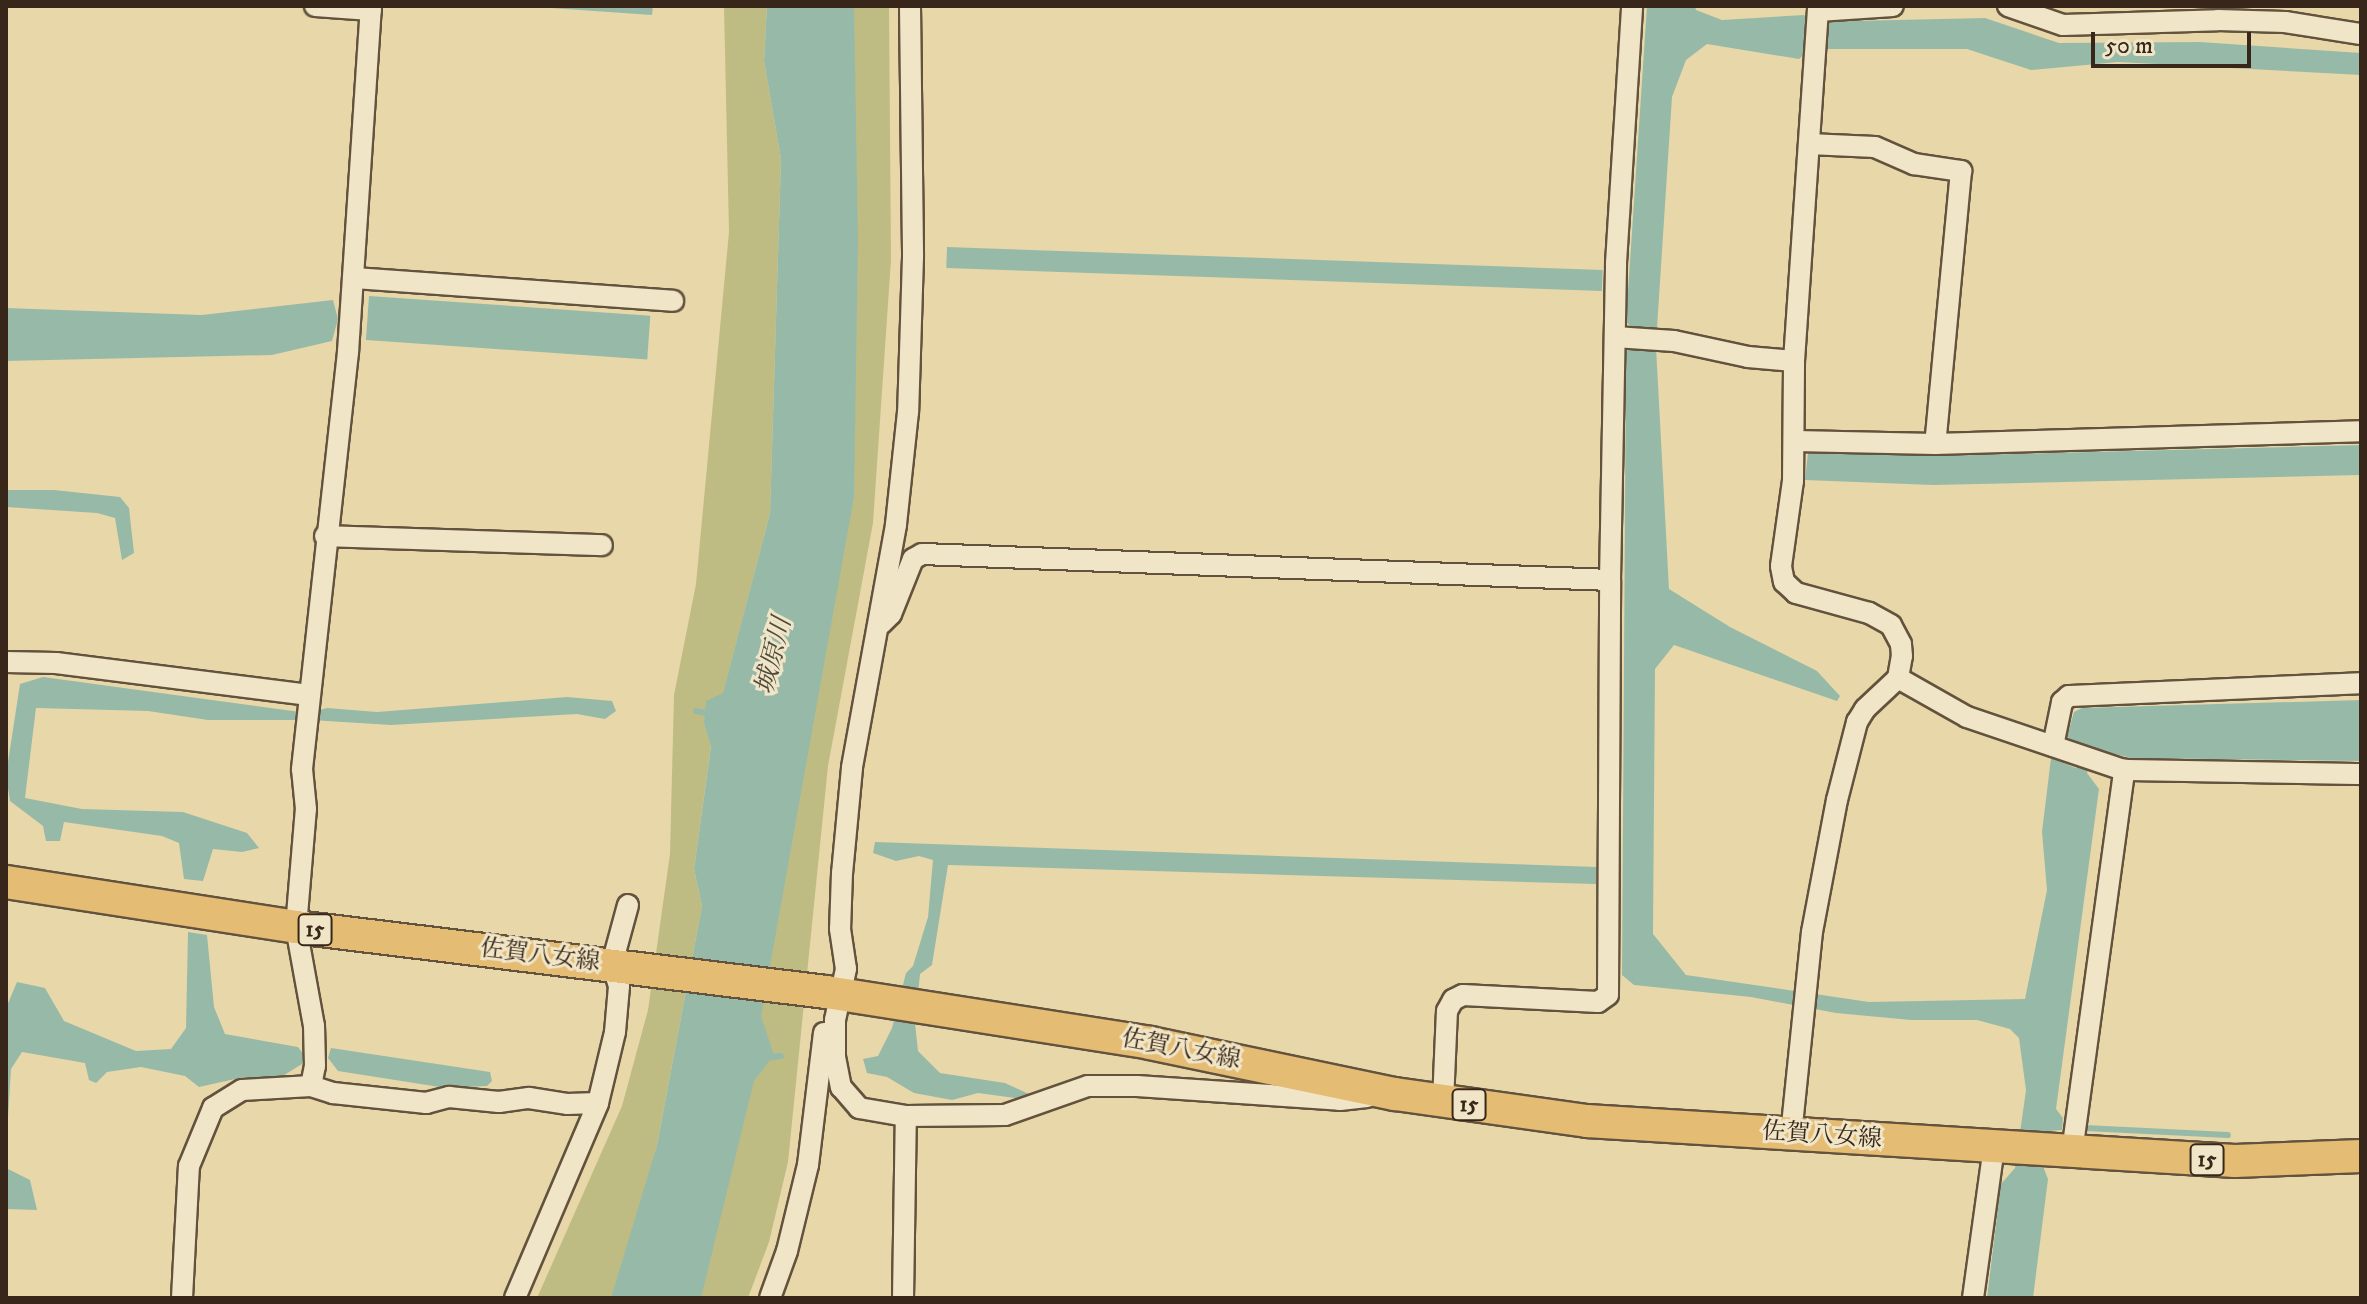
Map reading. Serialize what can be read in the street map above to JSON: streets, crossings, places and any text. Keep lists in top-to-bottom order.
{
  "streets": {
    "main road": ["15", "佐賀八女線"]
  },
  "water": ["城原川"],
  "scale_bar": "50 m"
}
